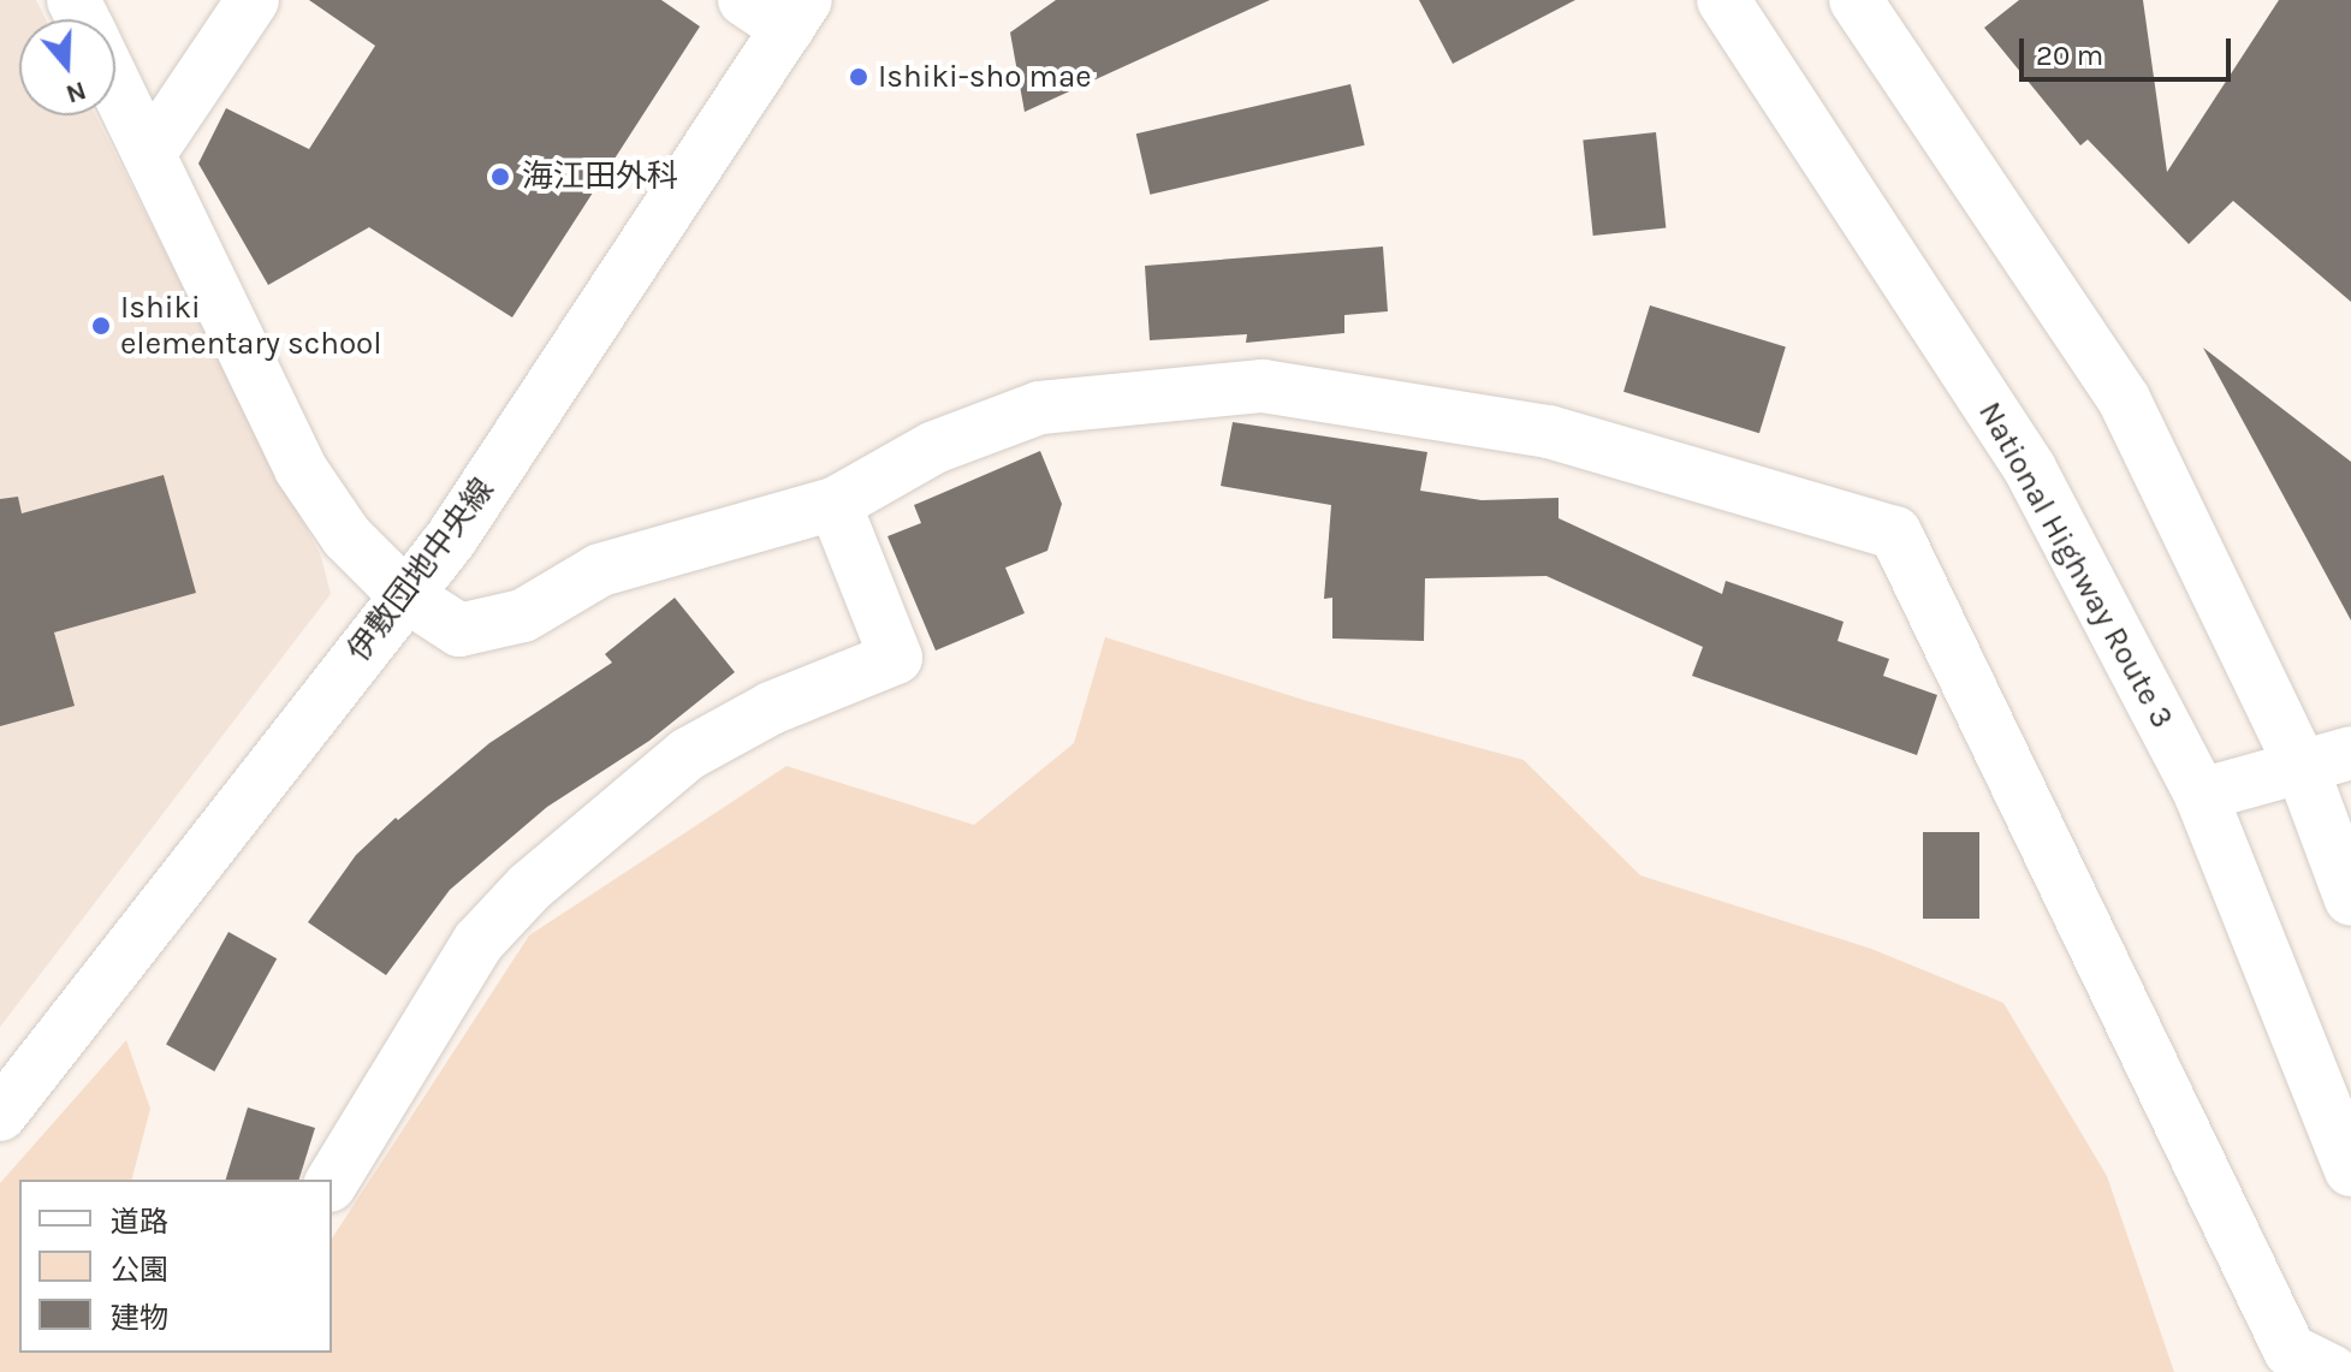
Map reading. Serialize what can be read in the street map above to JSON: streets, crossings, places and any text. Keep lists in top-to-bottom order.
{
  "streets": {
    "main road": ["National Highway Route 3", "伊敷団地中央線"]
  },
  "places": ["Ishiki-sho mae", "海江田外科", "Ishiki elementary school"],
  "legend": ["道路", "公園", "建物"],
  "scale_bar": "20 m",
  "north": "bottom"
}
